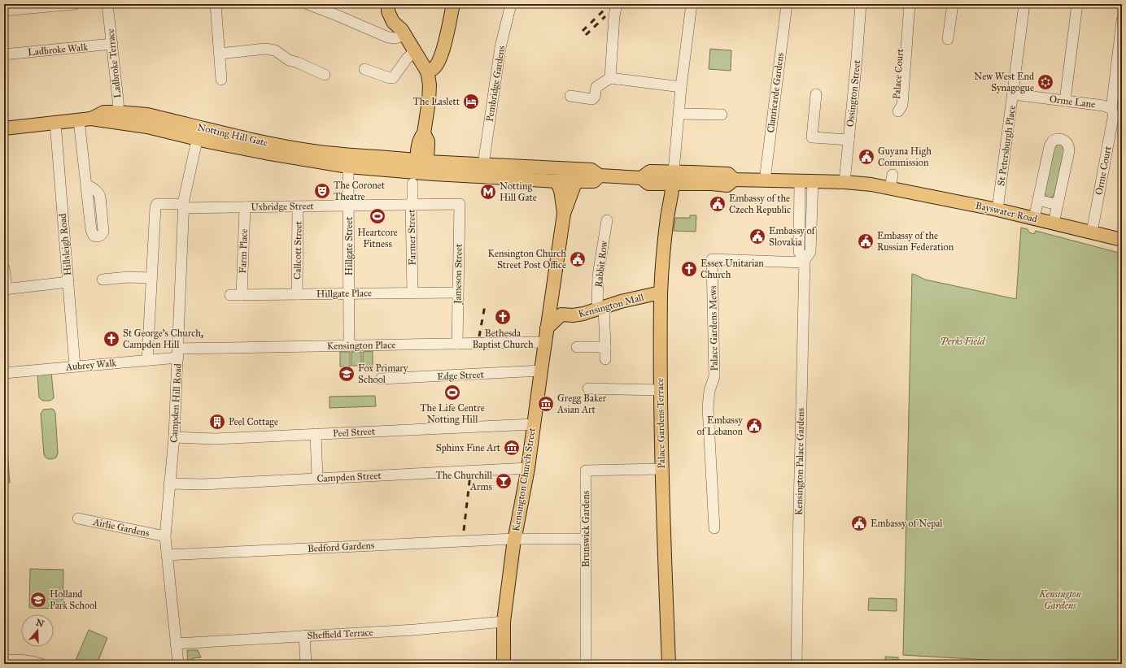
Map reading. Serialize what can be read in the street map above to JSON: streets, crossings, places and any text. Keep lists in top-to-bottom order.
{
  "streets": {
    "main road": [
      "Notting Hill Gate",
      "Bayswater Road",
      "Kensington Mall",
      "Palace Gardens Terrace",
      "Kensington Church Street"
    ],
    "street": [
      "Ladbroke Walk",
      "Ladbroke Terrace",
      "Palace Court",
      "Pembridge Gardens",
      "Clanricarde Gardens",
      "Ossington Street",
      "Orme Lane",
      "St Petersburgh Place",
      "Orme Court",
      "Uxbridge Street",
      "Farmer Street",
      "Hillsleigh Road",
      "Hillgate Street",
      "Callcott Street",
      "Farm Place",
      "Rabbit Row",
      "Jameson Street",
      "Hillgate Place",
      "Palace Gardens Mews",
      "Kensington Place",
      "Aubrey Walk",
      "Edge Street",
      "Campden Hill Road",
      "Peel Street",
      "Kensington Palace Gardens",
      "Campden Street",
      "Airlie Gardens",
      "Brunswick Gardens",
      "Bedford Gardens",
      "Sheffield Terrace"
    ]
  },
  "crossings": [
    ["Ladbroke Walk", "Ladbroke Terrace"],
    ["Ladbroke Terrace", "Notting Hill Gate"],
    ["Pembridge Gardens", "Notting Hill Gate"],
    ["Clanricarde Gardens", "Notting Hill Gate"],
    ["Ossington Street", "Notting Hill Gate"],
    ["Ossington Street", "Bayswater Road"],
    ["Orme Lane", "St Petersburgh Place"],
    ["Orme Lane", "Orme Court"],
    ["Notting Hill Gate", "Bayswater Road"],
    ["Notting Hill Gate", "Farmer Street"],
    ["Notting Hill Gate", "Hillgate Street"],
    ["Notting Hill Gate", "Campden Hill Road"],
    ["Notting Hill Gate", "Palace Gardens Terrace"],
    ["Notting Hill Gate", "Kensington Palace Gardens"],
    ["Notting Hill Gate", "Kensington Church Street"],
    ["St Petersburgh Place", "Bayswater Road"],
    ["Orme Court", "Bayswater Road"],
    ["Uxbridge Street", "Farmer Street"],
    ["Uxbridge Street", "Hillgate Street"],
    ["Uxbridge Street", "Callcott Street"],
    ["Uxbridge Street", "Farm Place"],
    ["Uxbridge Street", "Jameson Street"],
    ["Uxbridge Street", "Campden Hill Road"],
    ["Farmer Street", "Hillgate Place"],
    ["Hillsleigh Road", "Aubrey Walk"],
    ["Hillgate Street", "Hillgate Place"],
    ["Hillgate Street", "Kensington Place"],
    ["Callcott Street", "Hillgate Place"],
    ["Farm Place", "Hillgate Place"],
    ["Rabbit Row", "Kensington Mall"],
    ["Jameson Street", "Hillgate Place"],
    ["Jameson Street", "Kensington Place"],
    ["Kensington Mall", "Palace Gardens Terrace"],
    ["Kensington Mall", "Kensington Church Street"],
    ["Palace Gardens Mews", "Kensington Palace Gardens"],
    ["Kensington Place", "Aubrey Walk"],
    ["Kensington Place", "Campden Hill Road"],
    ["Kensington Place", "Kensington Church Street"],
    ["Aubrey Walk", "Campden Hill Road"],
    ["Edge Street", "Kensington Church Street"],
    ["Campden Hill Road", "Peel Street"],
    ["Campden Hill Road", "Campden Street"],
    ["Campden Hill Road", "Airlie Gardens"],
    ["Campden Hill Road", "Bedford Gardens"],
    ["Campden Hill Road", "Sheffield Terrace"],
    ["Palace Gardens Terrace", "Brunswick Gardens"],
    ["Peel Street", "Kensington Church Street"],
    ["Campden Street", "Kensington Church Street"],
    ["Kensington Church Street", "Bedford Gardens"],
    ["Kensington Church Street", "Sheffield Terrace"],
    ["Brunswick Gardens", "Bedford Gardens"]
  ],
  "parks": ["Perks Field", "Kensington Gardens"],
  "places": {
    "synagogue": ["New West End Synagogue"],
    "hotel": ["The Laslett"],
    "public building": [
      "Guyana High Commission",
      "Embassy of the Czech Republic",
      "Embassy of Slovakia",
      "Embassy of the Russian Federation",
      "Kensington Church Street Post Office",
      "Embassy of Lebanon",
      "Embassy of Nepal"
    ],
    "theatre": ["The Coronet Theatre"],
    "metro station": ["Notting Hill Gate"],
    "sports": ["Heartcore Fitness", "The Life Centre Notting Hill"],
    "church": ["Essex Unitarian Church", "Bethesda Baptist Church", "St George's Church, Campden Hill"],
    "school or university": ["Fox Primary School", "Holland Park School"],
    "museum": ["Gregg Baker Asian Art", "Sphinx Fine Art"],
    "building": ["Peel Cottage"],
    "bar": ["The Churchill Arms"]
  },
  "north": "top"
}
